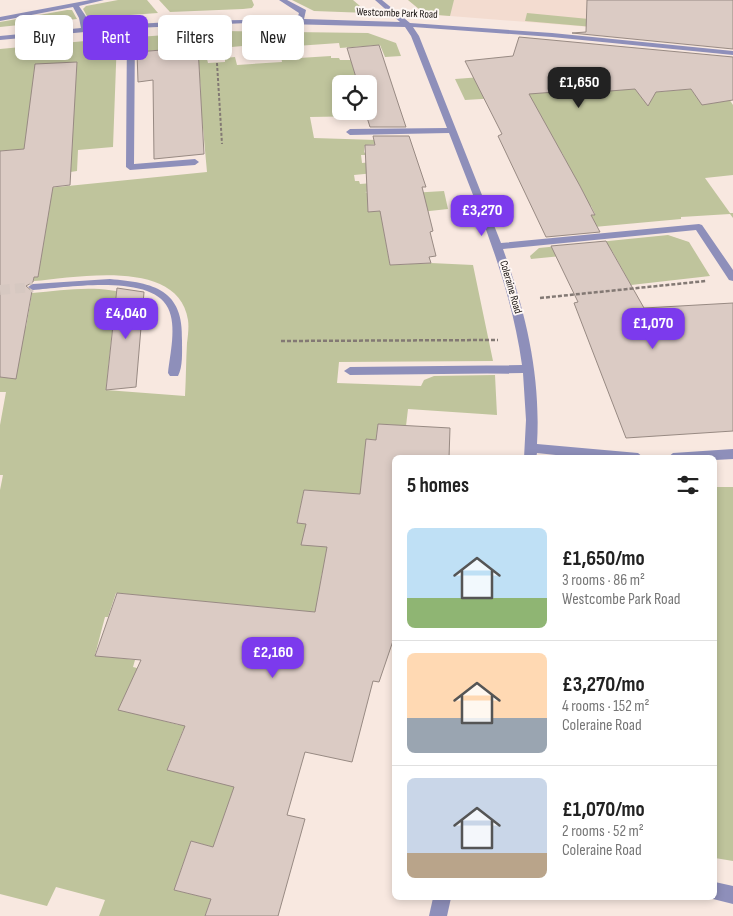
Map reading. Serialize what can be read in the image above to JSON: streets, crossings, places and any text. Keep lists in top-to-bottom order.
{
  "streets": {
    "street": ["Westcombe Park Road", "Coleraine Road"]
  },
  "crossings": [
    ["Westcombe Park Road", "Coleraine Road"]
  ],
  "page": {
    "chip": [
      "Buy",
      "Rent",
      "Filters",
      "New"
    ],
    "price": [
      "£1,650",
      "£3,270",
      "£4,040",
      "£1,070",
      "£2,160"
    ],
    "heading": "5 homes",
    "list": [
      {
        "name": "£1,650/mo",
        "note": "3 rooms · 86 m² · Westcombe Park Road"
      },
      {
        "name": "£3,270/mo",
        "note": "4 rooms · 152 m² · Coleraine Road"
      },
      {
        "name": "£1,070/mo",
        "note": "2 rooms · 52 m² · Coleraine Road"
      }
    ]
  }
}
